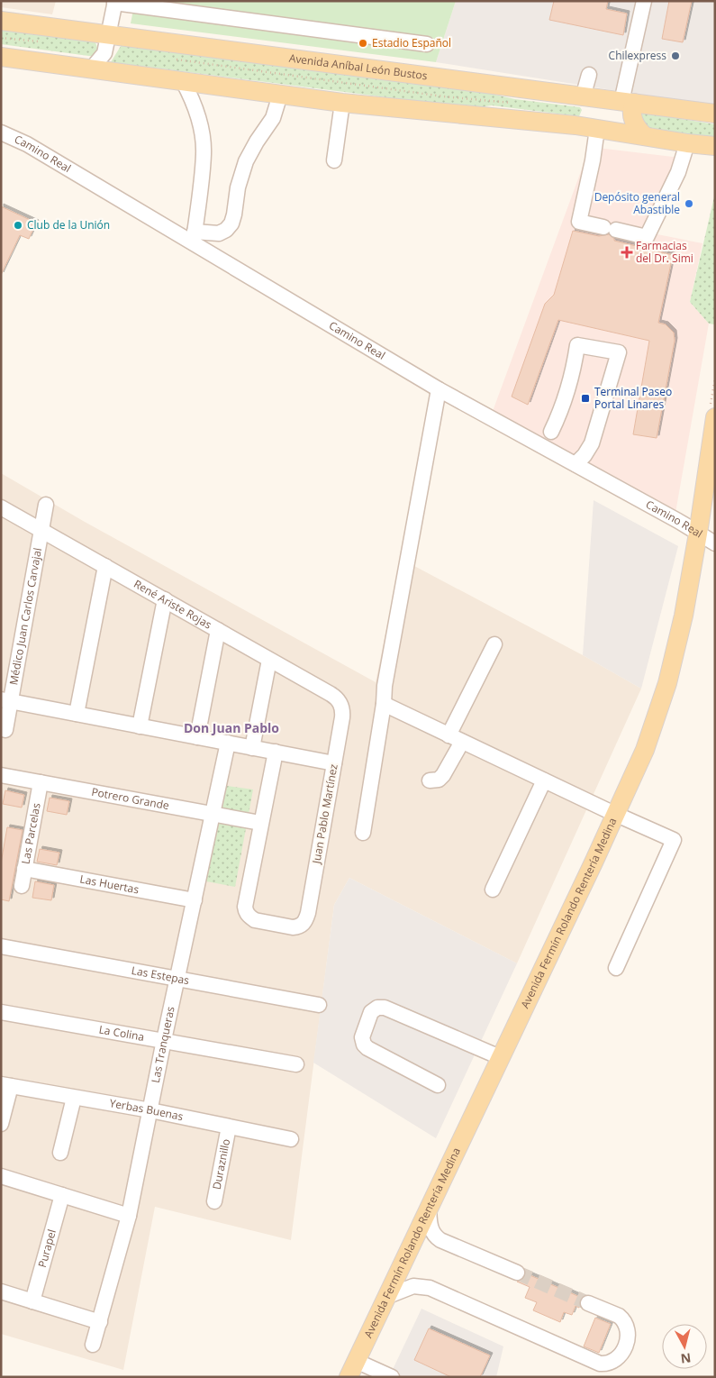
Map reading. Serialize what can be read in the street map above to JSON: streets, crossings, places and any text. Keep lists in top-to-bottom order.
{
  "streets": {
    "main road": ["Avenida Aníbal León Bustos", "Avenida Fermín Rolando Rentería Medina"],
    "street": [
      "Camino Real",
      "René Ariste Rojas",
      "Médico Juan Carlos Carvajal",
      "Potrero Grande",
      "Juan Pablo Martínez",
      "Las Parcelas",
      "Las Huertas",
      "Las Estepas",
      "La Colina",
      "Las Tranqueras",
      "Yerbas Buenas",
      "Duraznillo",
      "Purapel"
    ]
  },
  "crossings": [
    ["Camino Real", "Avenida Fermín Rolando Rentería Medina"],
    ["René Ariste Rojas", "Médico Juan Carlos Carvajal"],
    ["René Ariste Rojas", "Juan Pablo Martínez"],
    ["Potrero Grande", "Juan Pablo Martínez"],
    ["Potrero Grande", "Las Parcelas"],
    ["Potrero Grande", "Las Tranqueras"],
    ["Las Parcelas", "Las Huertas"],
    ["Las Huertas", "Las Tranqueras"],
    ["Las Estepas", "Las Tranqueras"],
    ["La Colina", "Las Tranqueras"],
    ["Las Tranqueras", "Yerbas Buenas"],
    ["Yerbas Buenas", "Duraznillo"]
  ],
  "districts": ["Don Juan Pablo"],
  "places": {
    "other": [
      "Estadio Español",
      "Chilexpress",
      "Depósito general Abastible",
      "Club de la Unión"
    ],
    "health": ["Farmacias del Dr. Simi"],
    "transit": ["Terminal Paseo Portal Linares"]
  },
  "north": "bottom"
}
